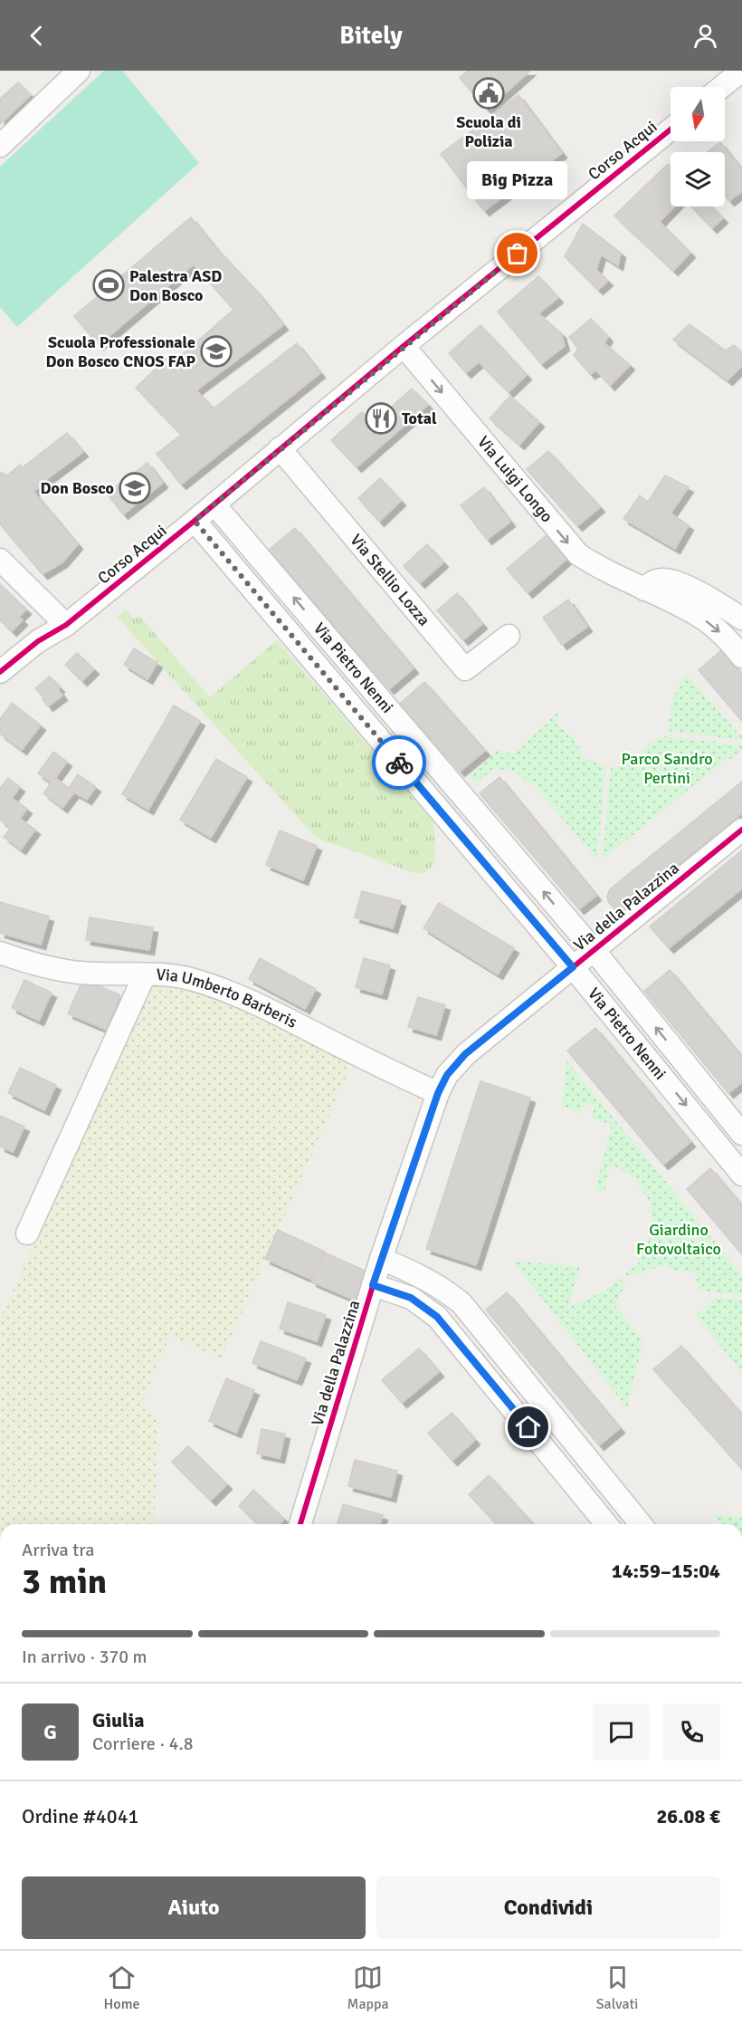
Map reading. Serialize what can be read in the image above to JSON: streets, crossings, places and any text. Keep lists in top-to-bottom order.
{
  "streets": {
    "street": [
      "Corso Acqui",
      "Via Luigi Longo",
      "Via Stellio Lozza",
      "Via Pietro Nenni",
      "Via della Palazzina",
      "Via Umberto Barberis"
    ]
  },
  "crossings": [
    ["Corso Acqui", "Via Luigi Longo"],
    ["Corso Acqui", "Via Stellio Lozza"],
    ["Corso Acqui", "Via Pietro Nenni"],
    ["Via Pietro Nenni", "Via della Palazzina"],
    ["Via della Palazzina", "Via Umberto Barberis"]
  ],
  "one_way": ["Via Luigi Longo"],
  "parks": ["Parco Sandro Pertini", "Giardino Fotovoltaico"],
  "places": {
    "public building": ["Scuola di Polizia"],
    "other": ["Big Pizza"],
    "sports": ["Palestra ASD Don Bosco"],
    "school or university": ["Scuola Professionale Don Bosco CNOS FAP", "Don Bosco"],
    "restaurant": ["Total"]
  },
  "north": "bottom",
  "page": {
    "header": "Bitely",
    "bubble": "Big Pizza",
    "heading": ["3 min", "Arriva tra", "14:59–15:04"],
    "panel": [
      "Giulia",
      "Corriere · 4.8",
      "Ordine #4041",
      "26.08 €"
    ],
    "bar": "In arrivo · 370 m",
    "round": "G",
    "buttons": ["Aiuto", "Condividi"],
    "tabs": ["Home", "Mappa", "Salvati"]
  }
}
